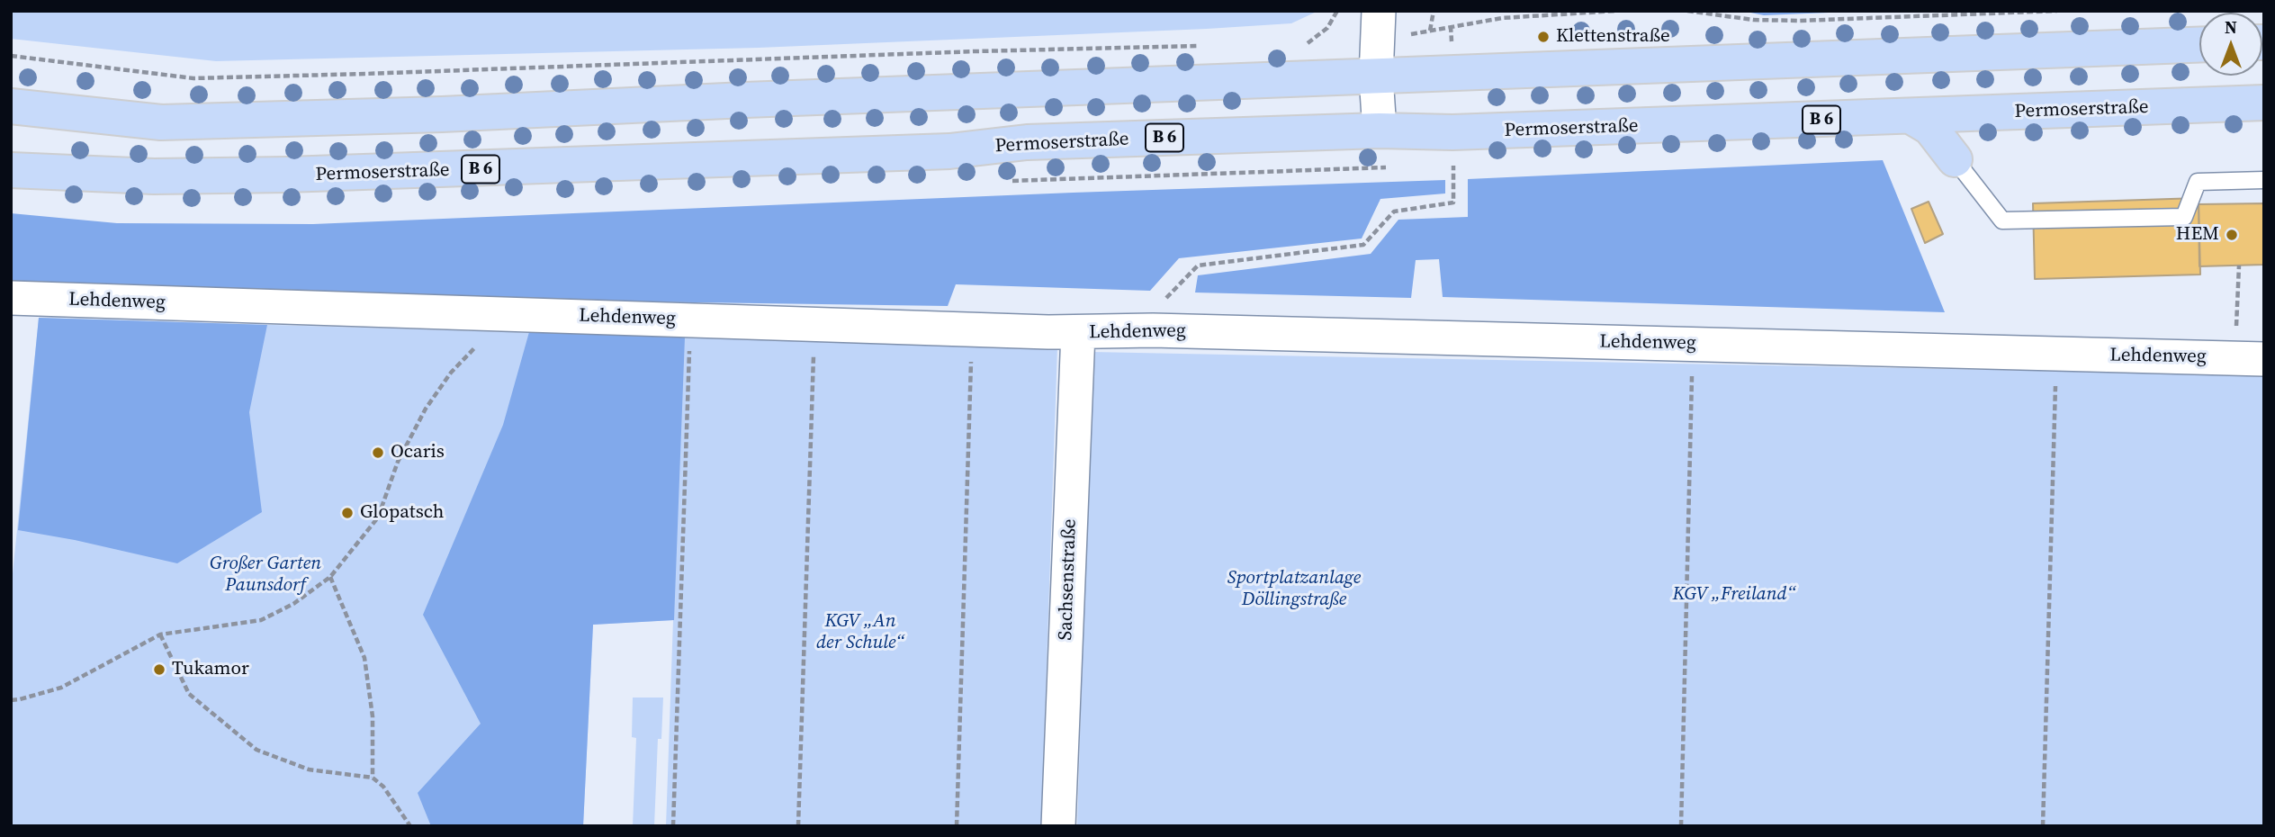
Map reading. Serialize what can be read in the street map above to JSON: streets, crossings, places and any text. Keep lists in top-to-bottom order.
{
  "streets": {
    "main road": ["Permoserstraße", "B 6"],
    "street": ["Lehdenweg", "Sachsenstraße"]
  },
  "crossings": [
    ["Lehdenweg", "Sachsenstraße"]
  ],
  "parks": [
    "Großer Garten Paunsdorf",
    "Sportplatzanlage Döllingstraße",
    "KGV „Freiland“",
    "KGV „An der Schule“"
  ],
  "places": [
    "Klettenstraße",
    "HEM",
    "Ocaris",
    "Glopatsch",
    "Tukamor"
  ],
  "north": "top"
}
